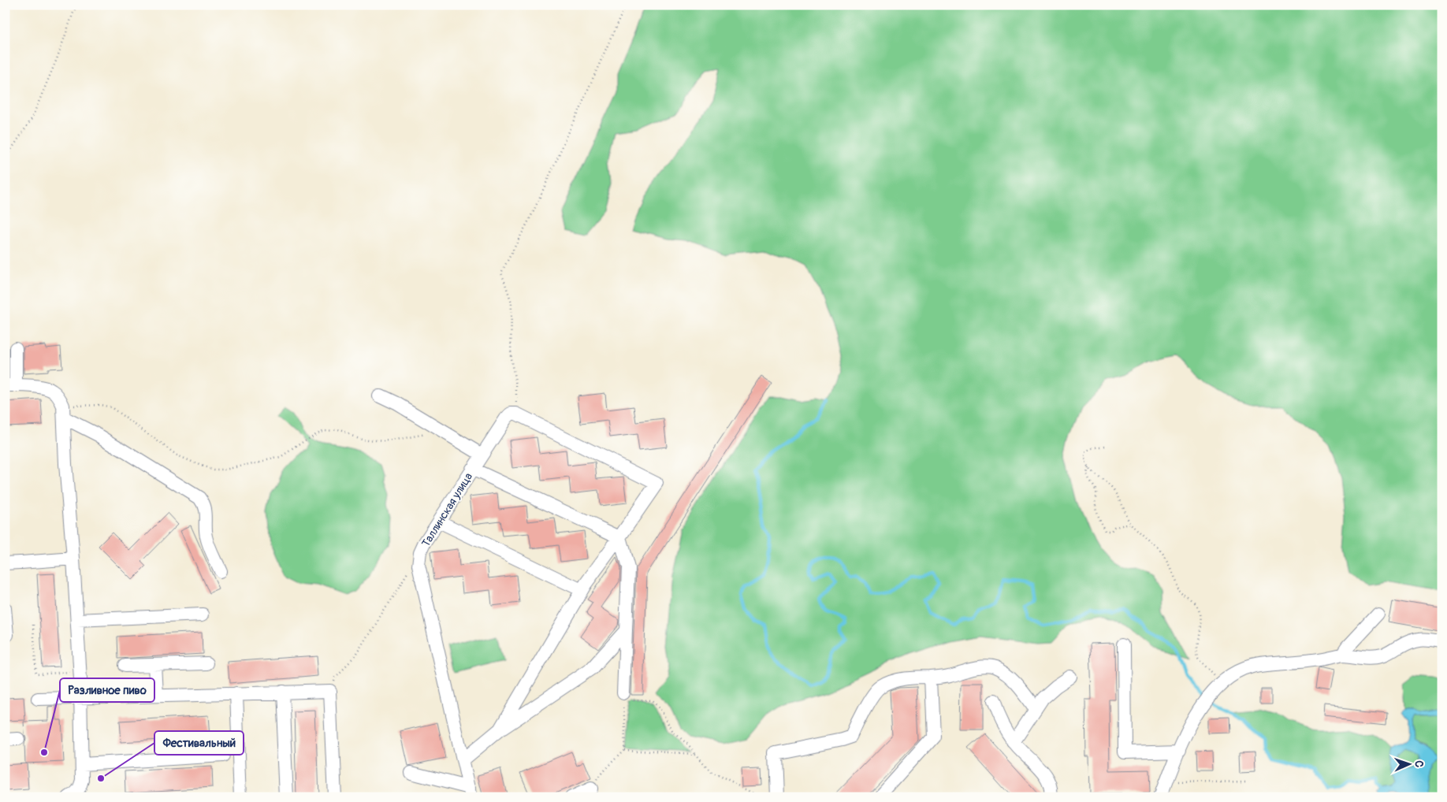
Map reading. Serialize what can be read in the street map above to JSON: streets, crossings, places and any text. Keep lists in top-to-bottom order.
{
  "streets": {
    "street": ["Таллинская улица"]
  },
  "places": ["Разливное пиво", "Фестивальный"],
  "north": "right"
}
